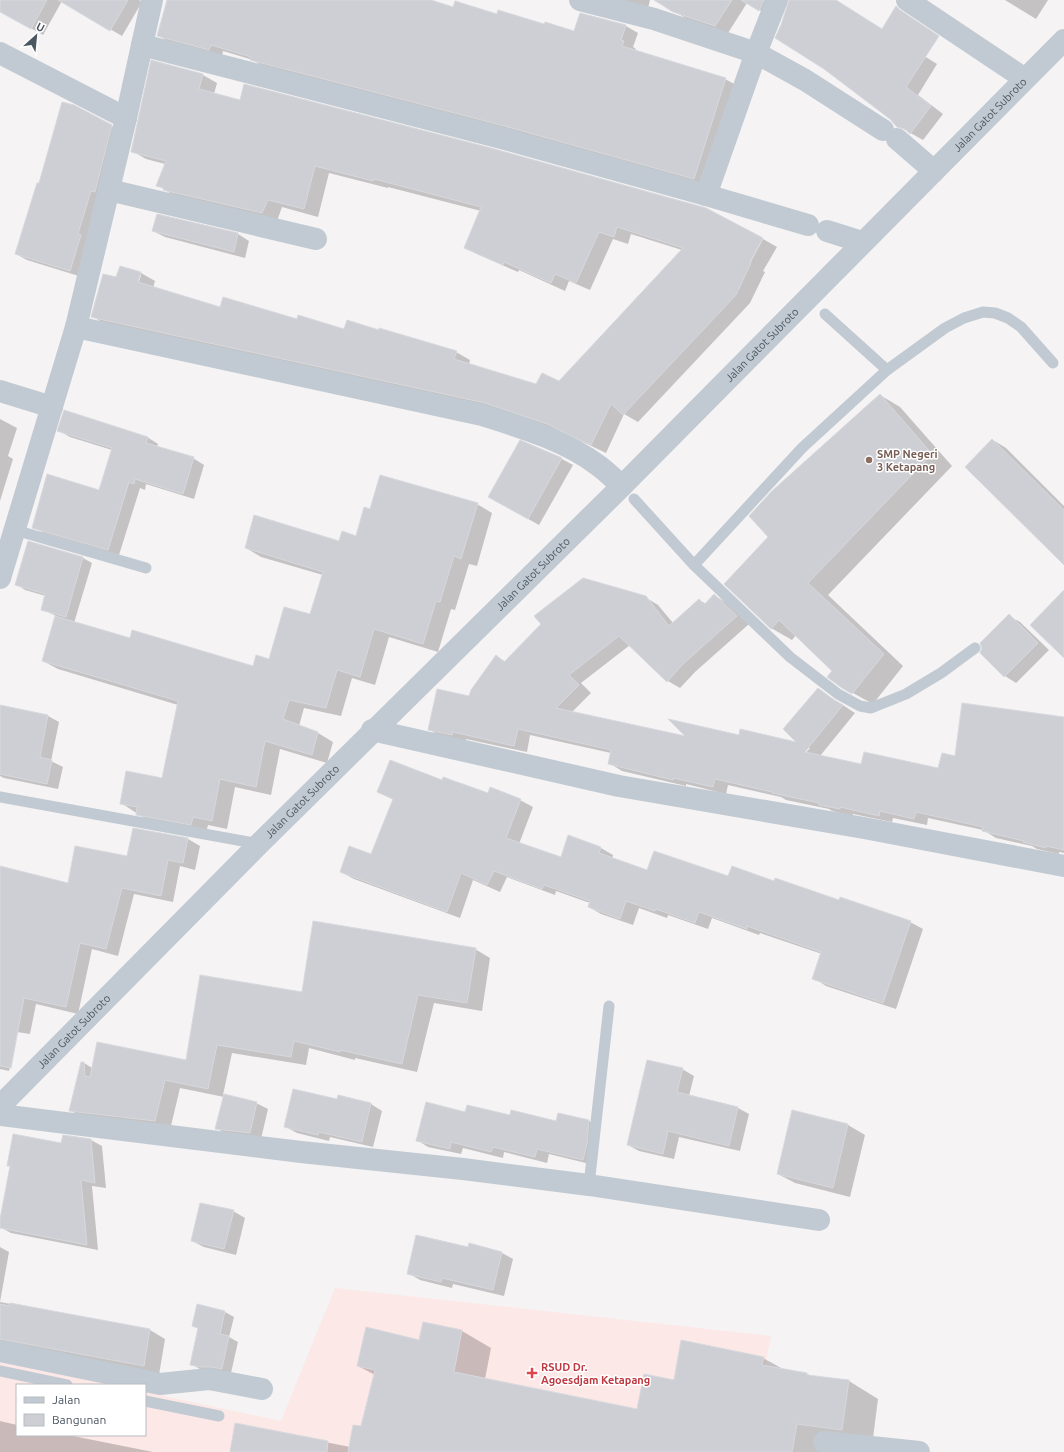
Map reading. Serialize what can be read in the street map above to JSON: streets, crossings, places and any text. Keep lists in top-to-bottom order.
{
  "streets": {
    "street": ["Jalan Gatot Subroto"]
  },
  "places": {
    "other": ["SMP Negeri 3 Ketapang"],
    "health": ["RSUD Dr. Agoesdjam Ketapang"]
  },
  "legend": ["Jalan", "Bangunan"],
  "north": "top right"
}
